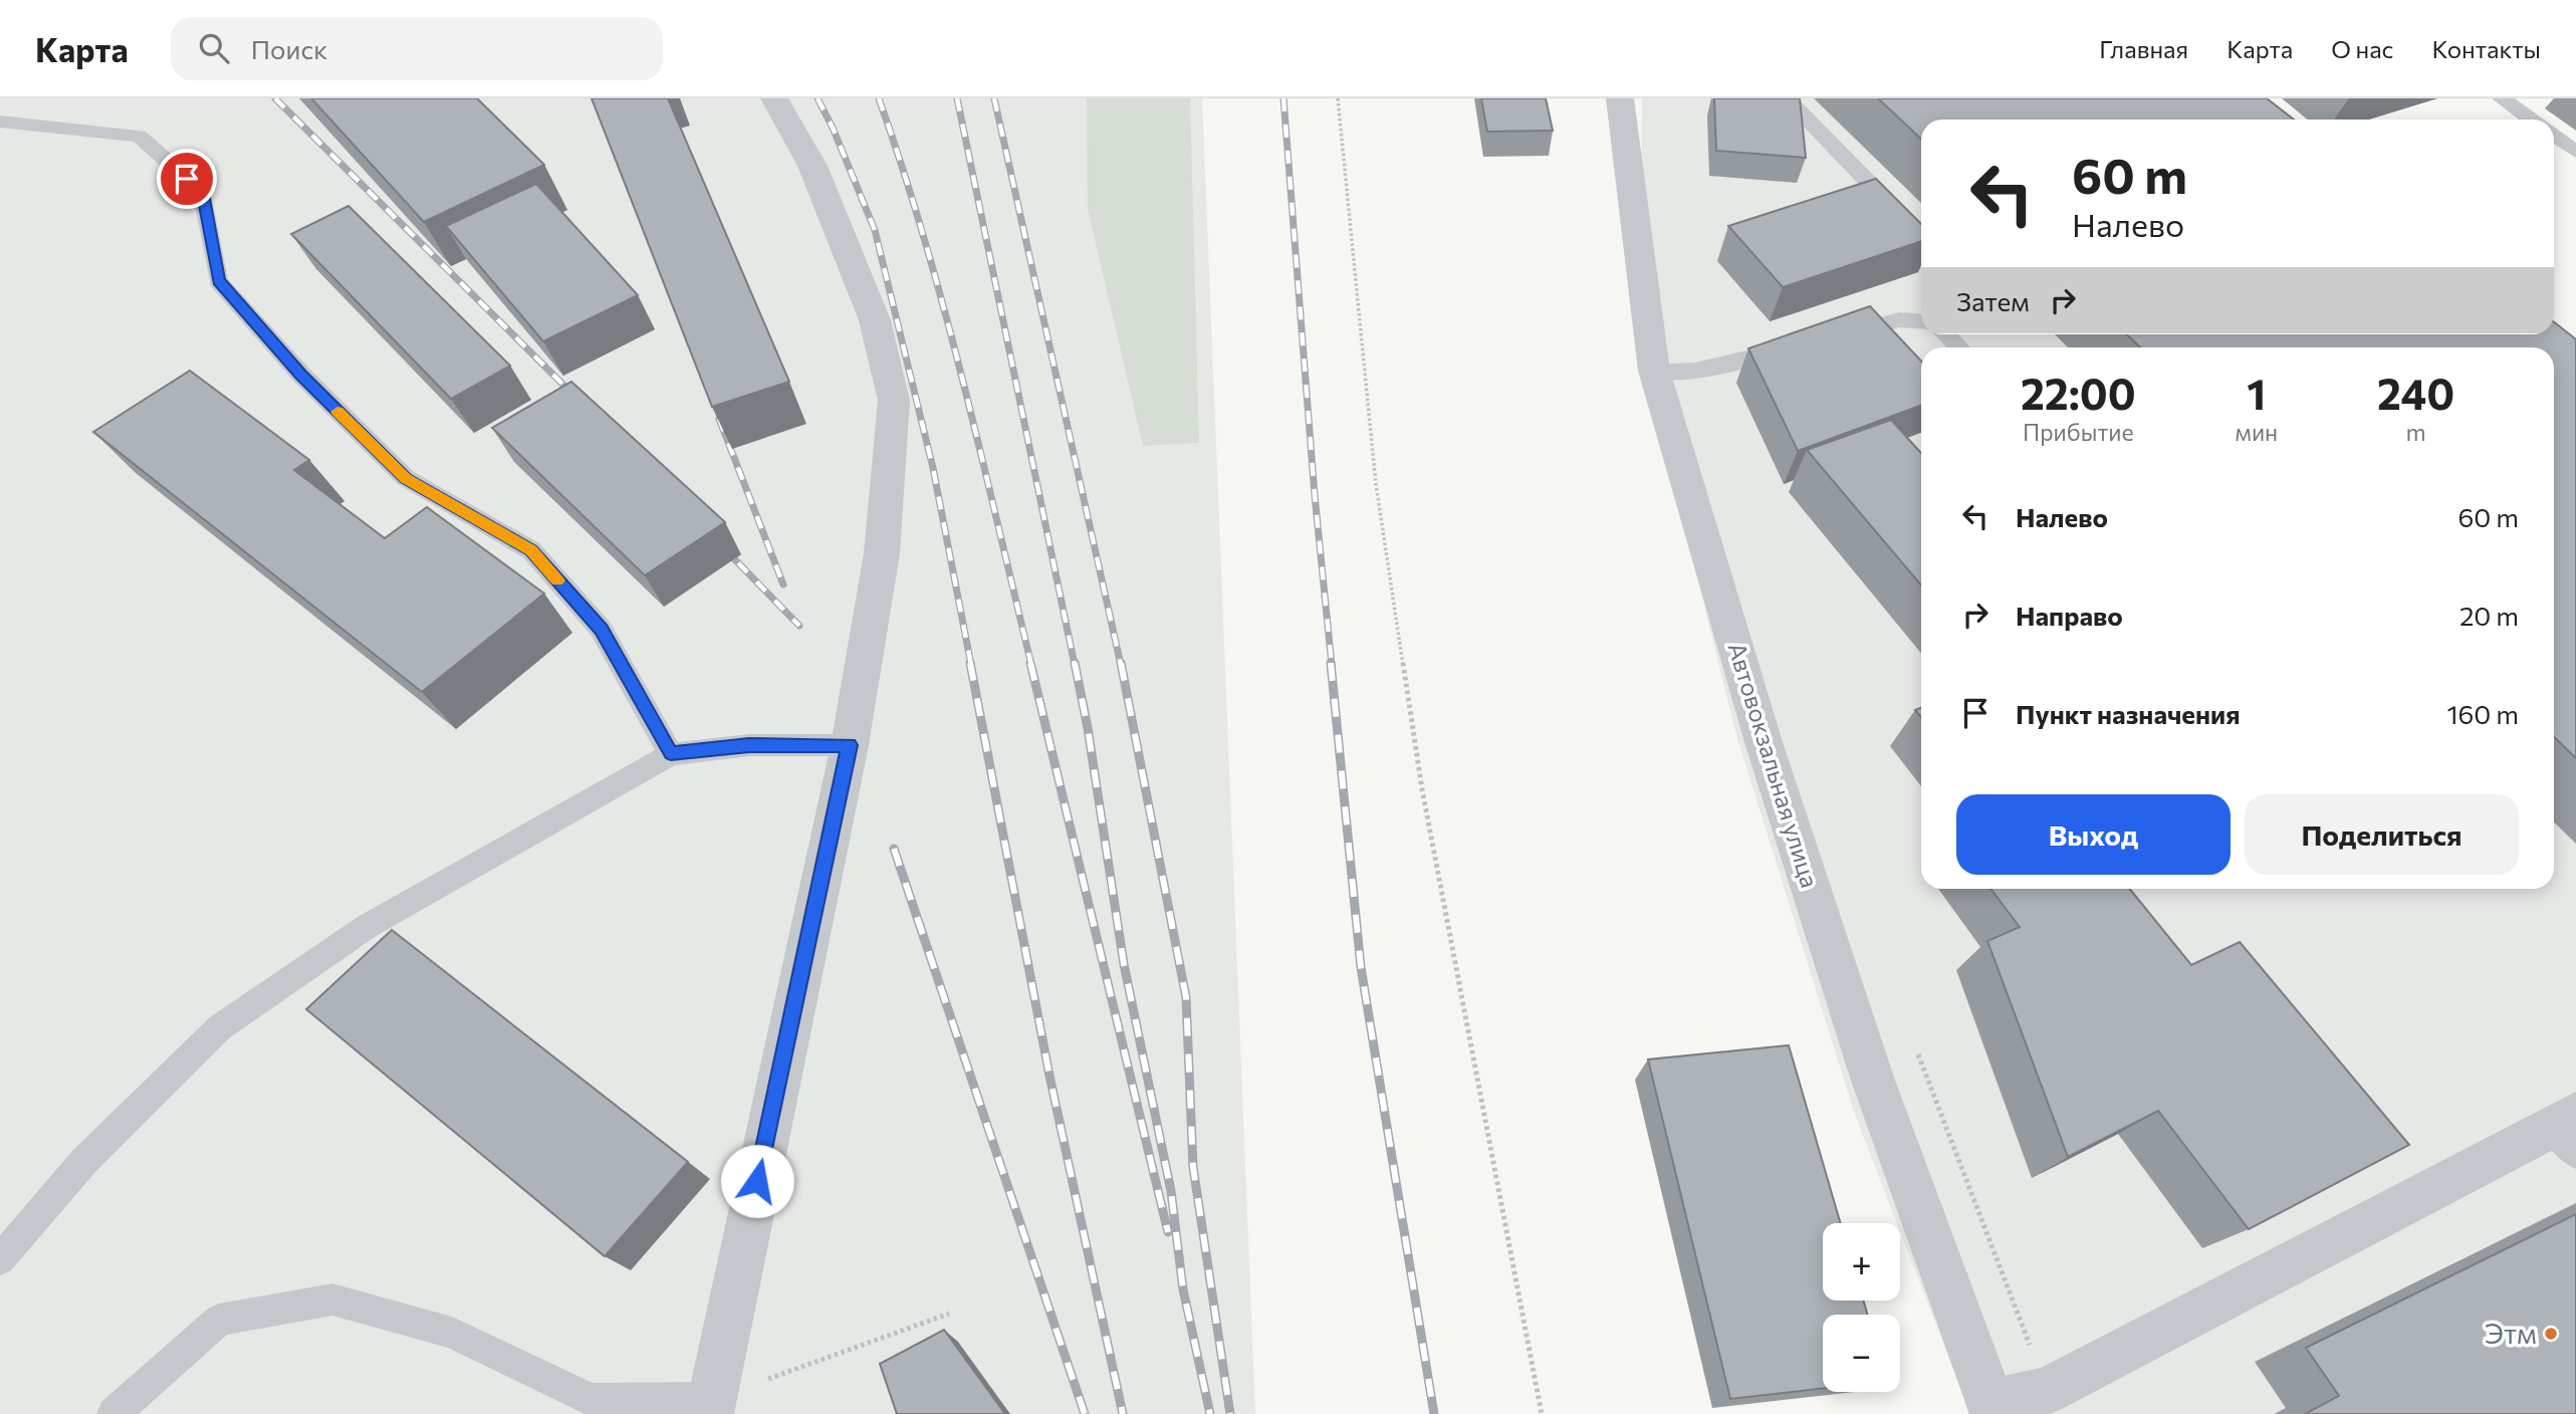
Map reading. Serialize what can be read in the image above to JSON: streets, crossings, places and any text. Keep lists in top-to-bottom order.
{
  "streets": {
    "street": ["Автовокзальная улица"]
  },
  "places": ["Этм"],
  "page": {
    "header": "Карта",
    "search": "Поиск",
    "nav": [
      "Главная",
      "Карта",
      "О нас",
      "Контакты"
    ],
    "turn": ["60 m", "Налево"],
    "then": "Затем",
    "eta": [
      "22:00",
      "Прибытие",
      "1",
      "мин",
      "240",
      "m"
    ],
    "list": [
      {
        "name": "Налево",
        "value": "60 m"
      },
      {
        "name": "Направо",
        "value": "20 m"
      },
      {
        "name": "Пункт назначения",
        "value": "160 m"
      }
    ],
    "buttons": ["Выход", "Поделиться"],
    "map_buttons": ["+", "−"]
  }
}
